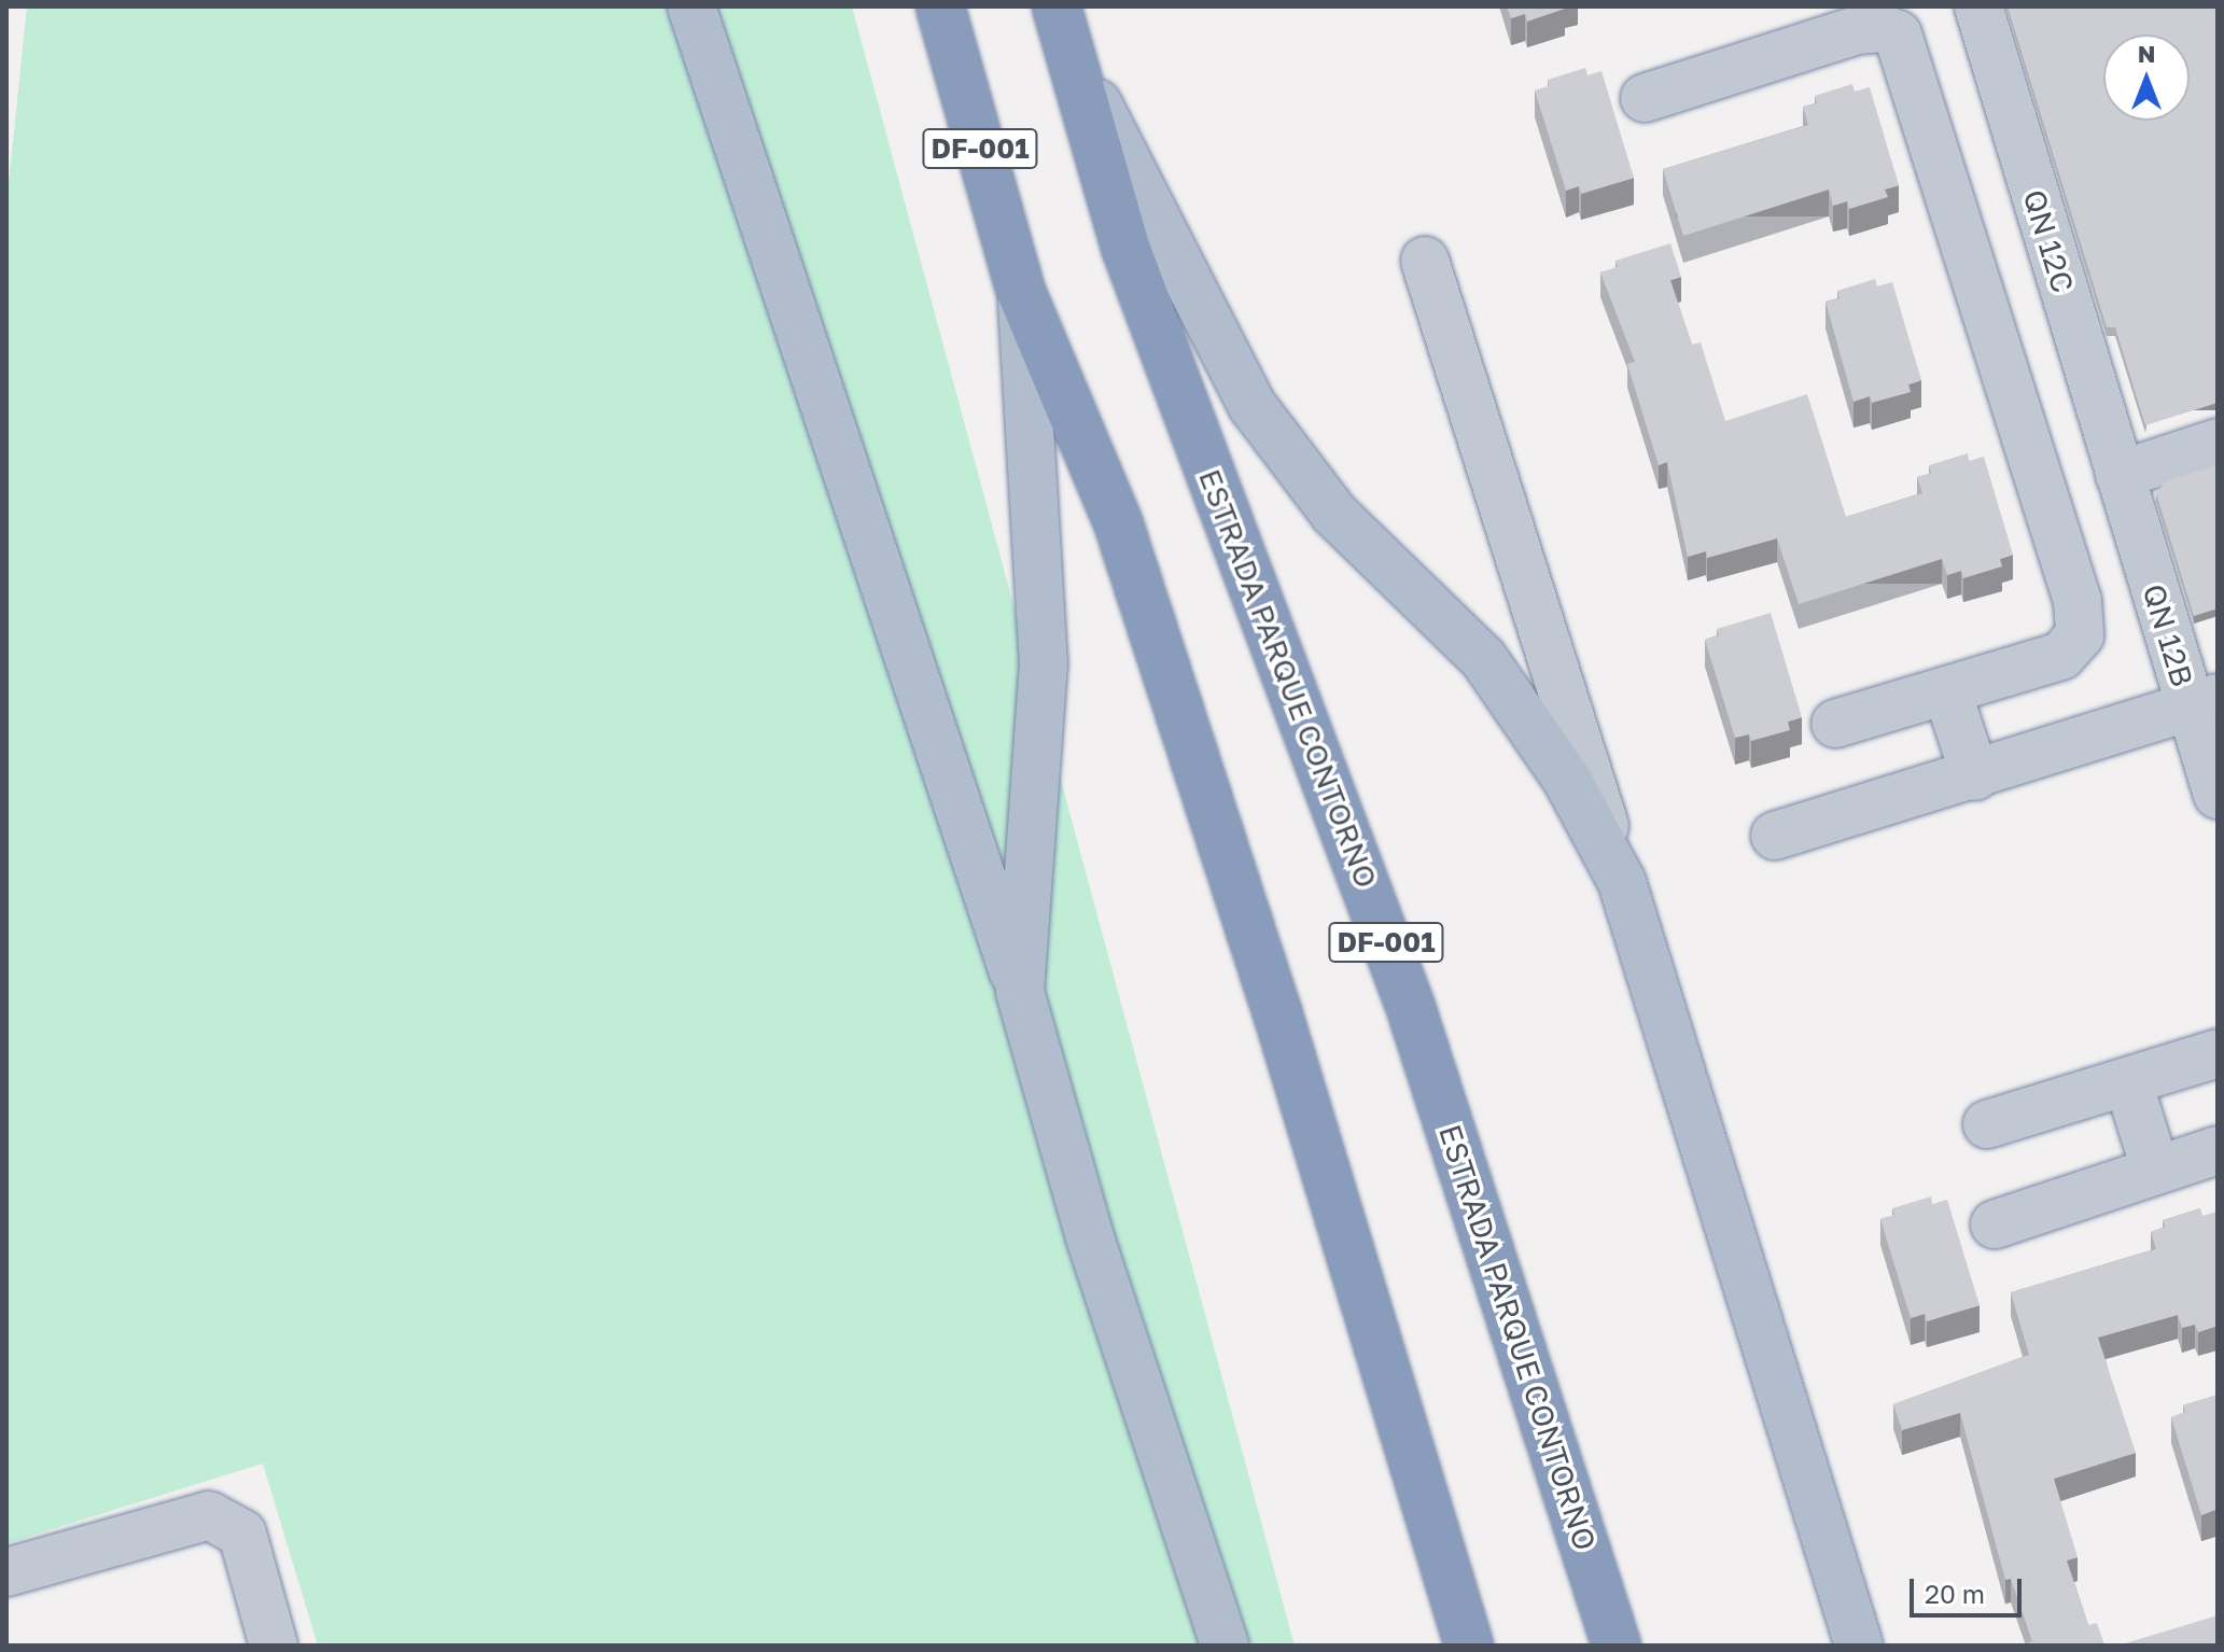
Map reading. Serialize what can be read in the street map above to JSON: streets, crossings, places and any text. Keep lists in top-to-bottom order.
{
  "streets": {
    "highway": ["DF-001", "ESTRADA PARQUE CONTORNO"],
    "street": ["QN 12C", "QN 12B"]
  },
  "crossings": [
    ["QN 12C", "QN 12B"]
  ],
  "scale_bar": "20 m",
  "north": "top"
}
